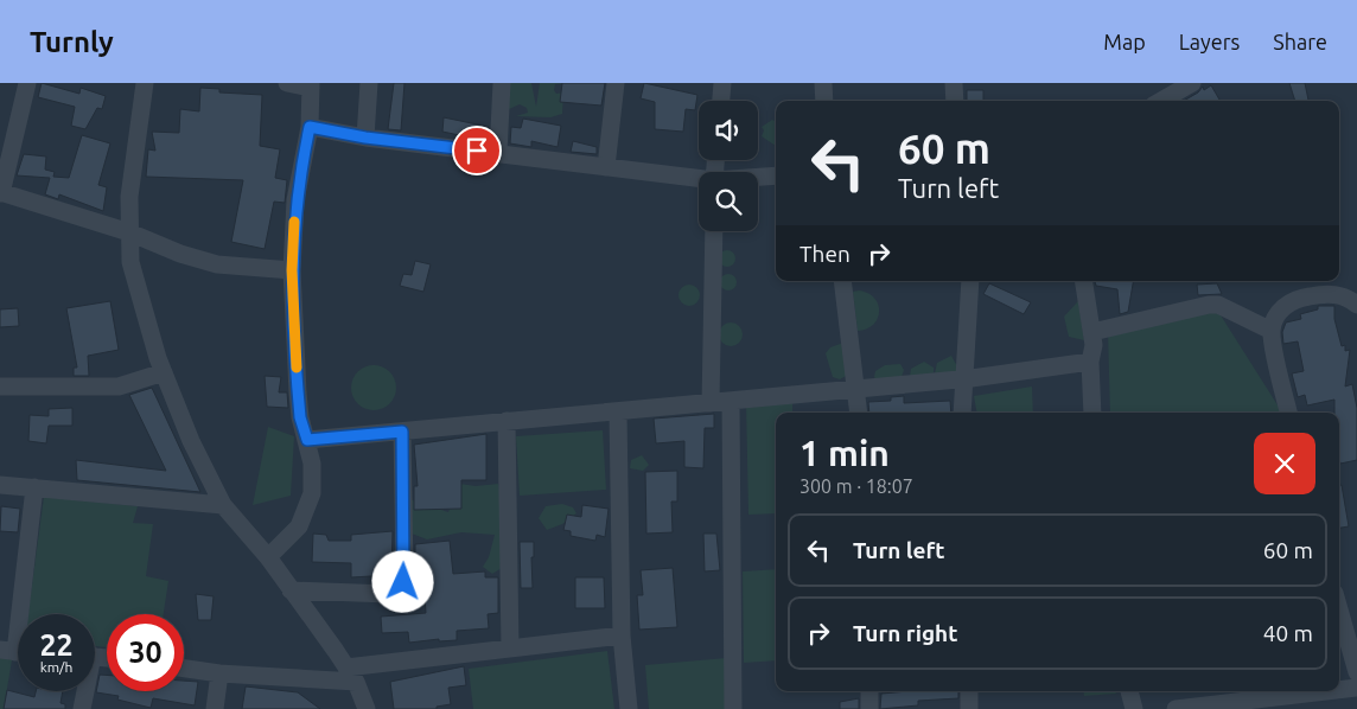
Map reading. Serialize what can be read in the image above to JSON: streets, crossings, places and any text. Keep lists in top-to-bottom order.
{
  "page": {
    "header": "Turnly",
    "nav": ["Map", "Layers", "Share"],
    "turn": ["60 m", "Turn left"],
    "then": "Then",
    "heading": ["1 min", "300 m · 18:07"],
    "list": [
      {
        "name": "Turn left",
        "value": "60 m"
      },
      {
        "name": "Turn right",
        "value": "40 m"
      }
    ],
    "speed": "22 km/h",
    "limit": "30"
  }
}
